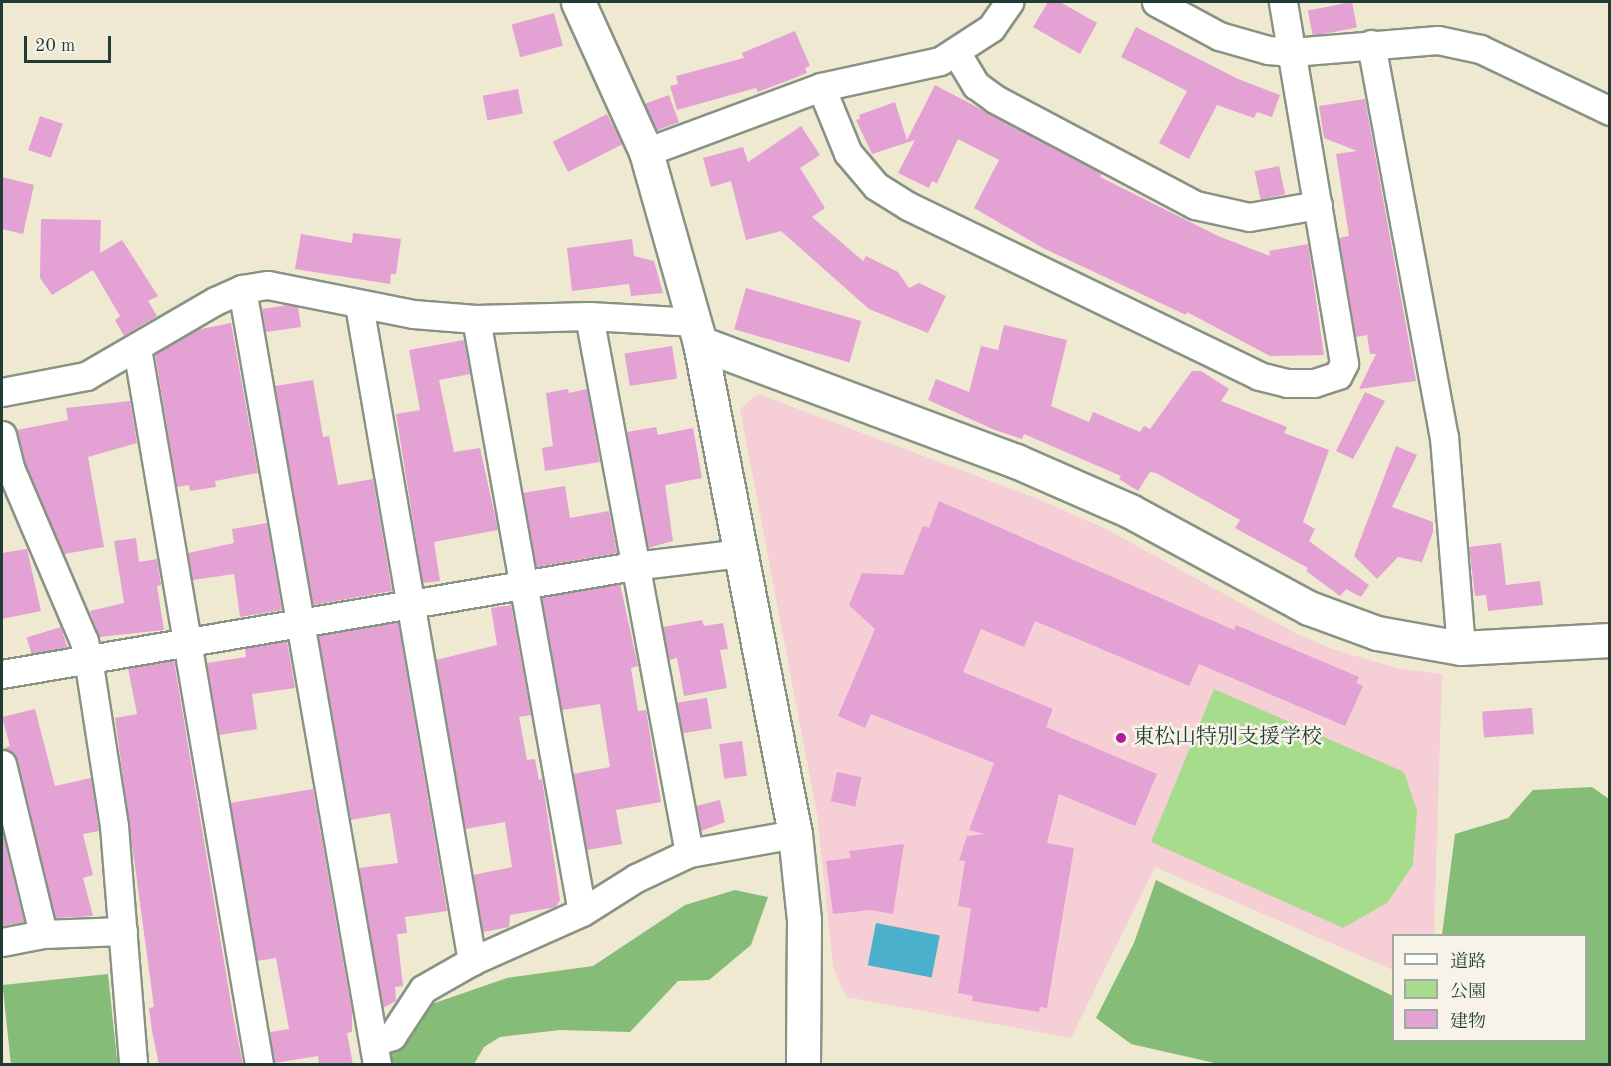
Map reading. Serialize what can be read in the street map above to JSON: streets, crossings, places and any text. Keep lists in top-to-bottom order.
{
  "places": ["東松山特別支援学校"],
  "legend": ["道路", "公園", "建物"],
  "scale_bar": "20 m"
}
